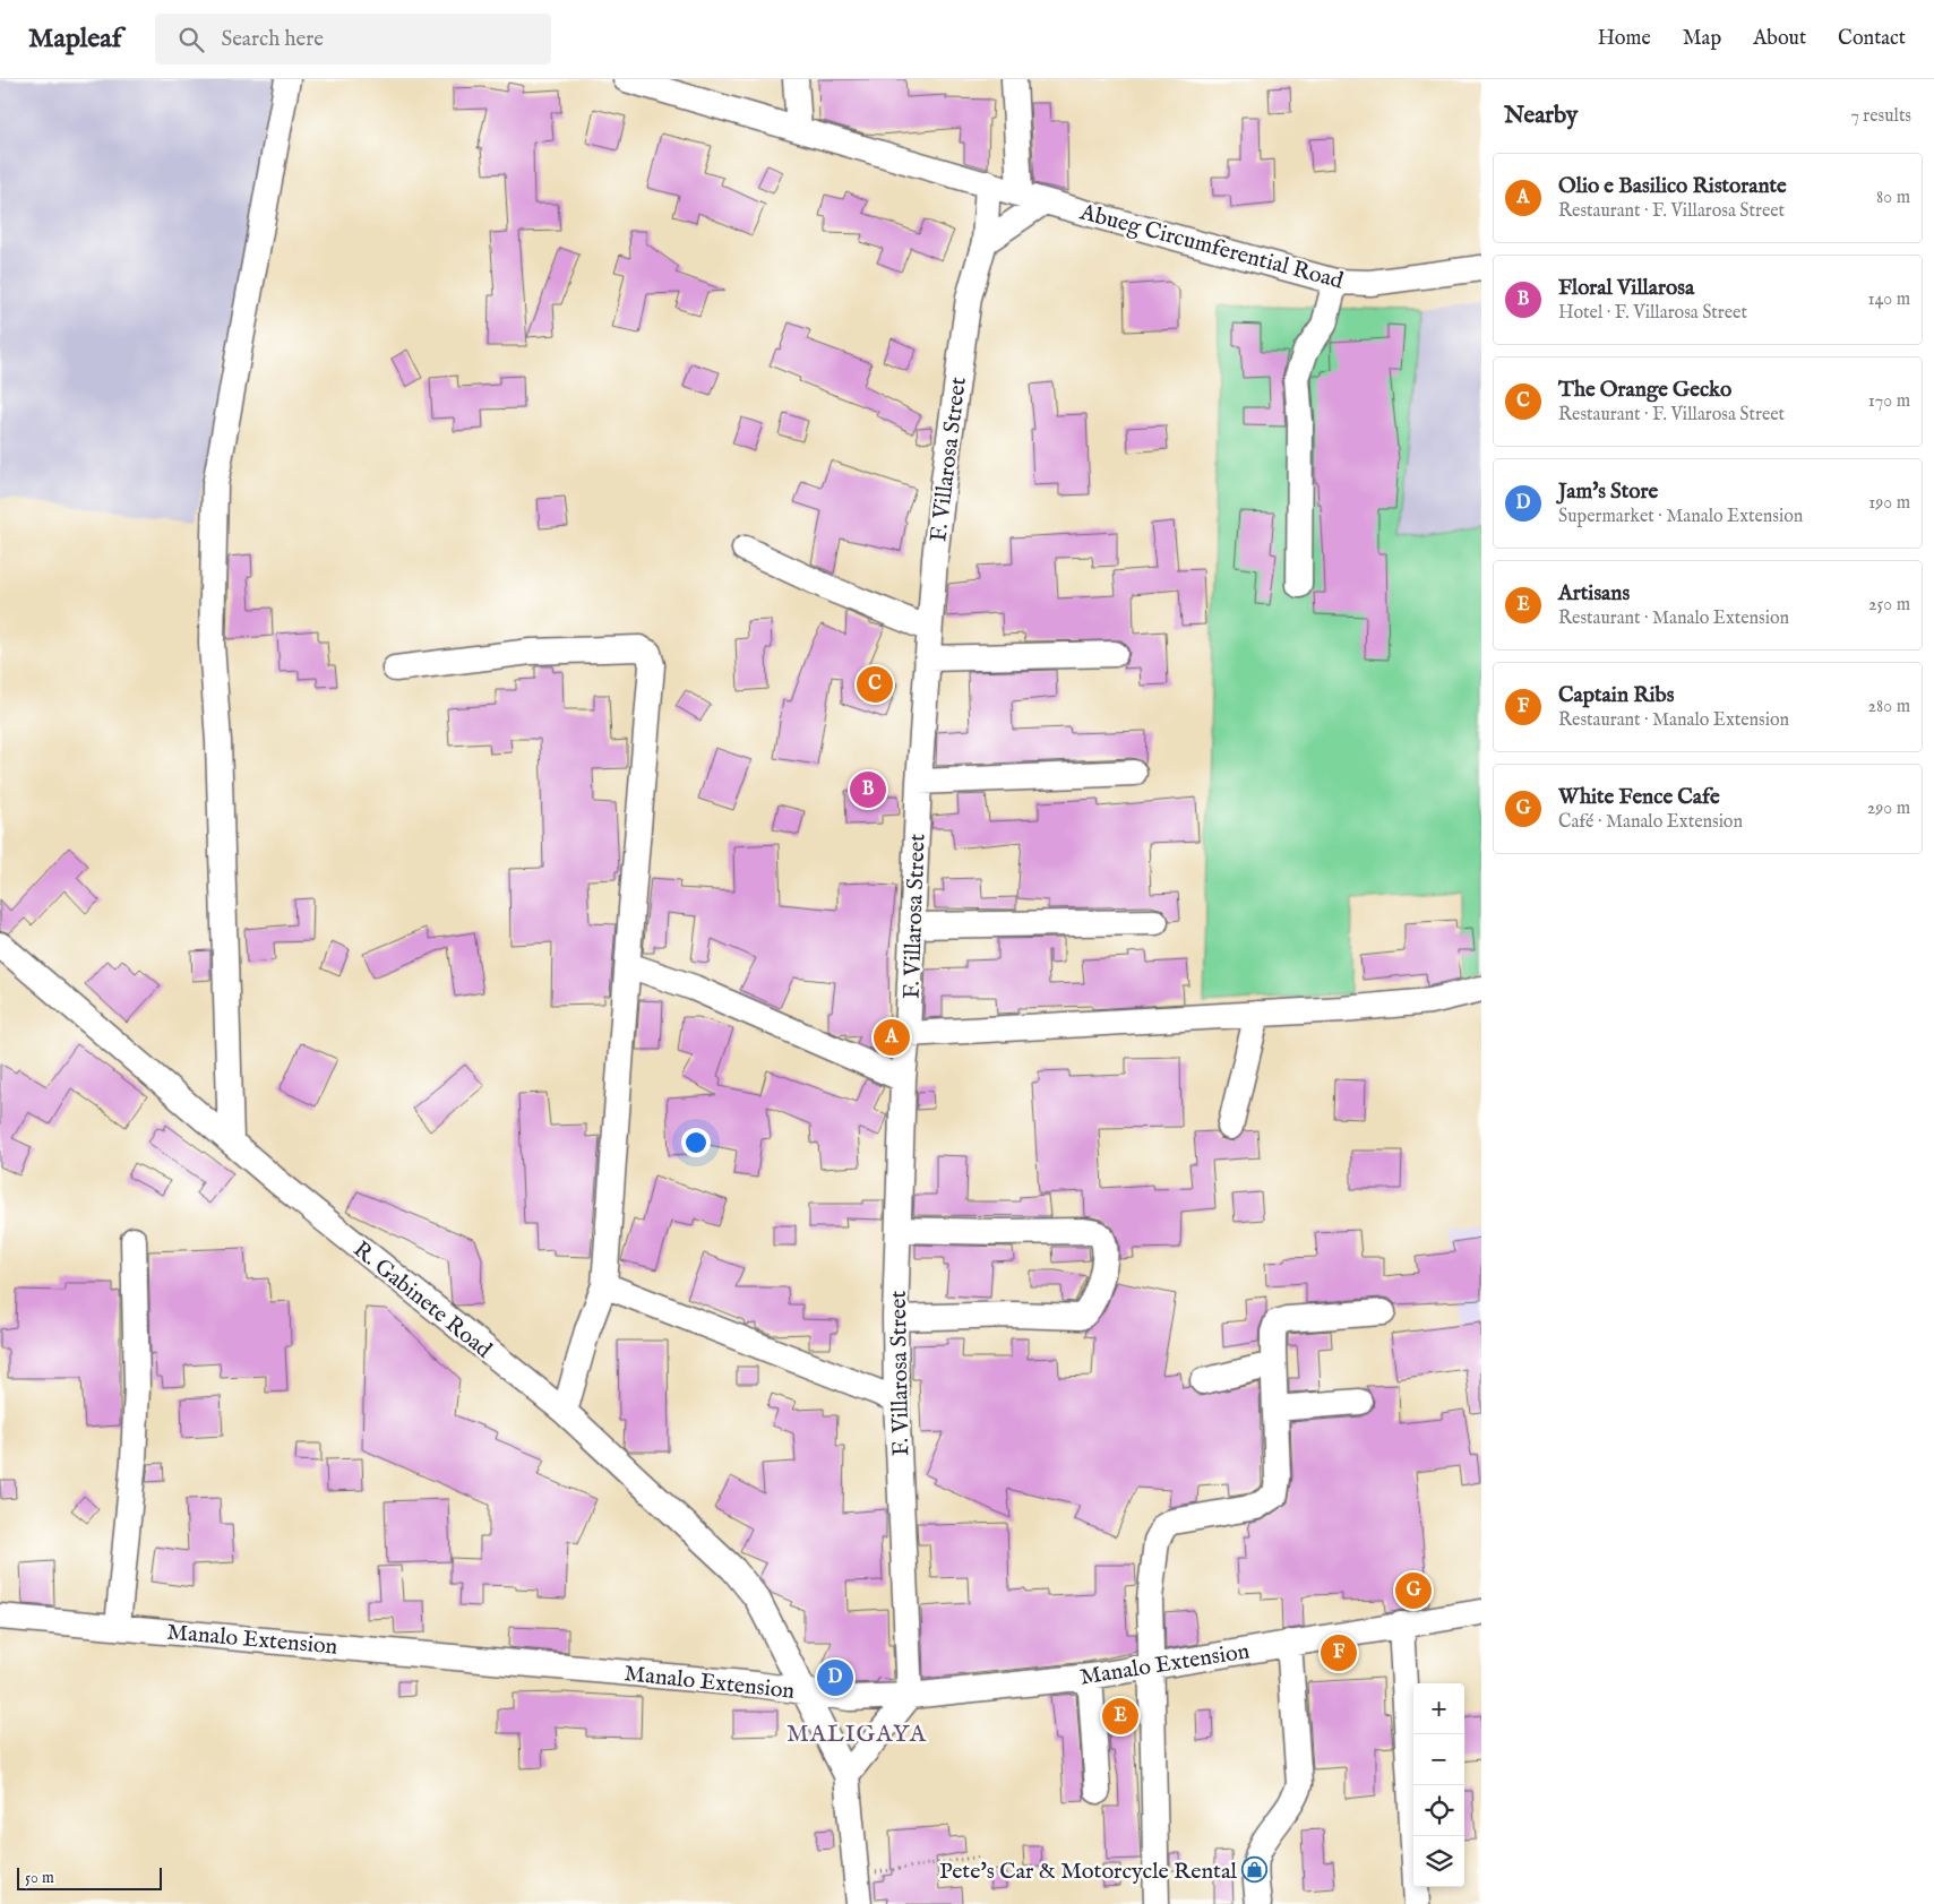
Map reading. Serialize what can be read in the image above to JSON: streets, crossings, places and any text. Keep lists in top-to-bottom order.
{
  "streets": {
    "street": [
      "Abueg Circumferential Road",
      "F. Villarosa Street",
      "R. Gabinete Road",
      "Manalo Extension"
    ]
  },
  "crossings": [
    ["Abueg Circumferential Road", "F. Villarosa Street"],
    ["F. Villarosa Street", "Manalo Extension"],
    ["R. Gabinete Road", "Manalo Extension"]
  ],
  "districts": ["MALIGAYA"],
  "places": {
    "shop": ["Pete's Car & Motorcycle Rental"]
  },
  "scale_bar": "50 m",
  "page": {
    "header": "Mapleaf",
    "search": "Search here",
    "nav": [
      "Home",
      "Map",
      "About",
      "Contact"
    ],
    "heading": ["Nearby", "7 results"],
    "list": [
      {
        "mark": "A",
        "name": "Olio e Basilico Ristorante",
        "note": "Restaurant · F. Villarosa Street",
        "value": "80 m"
      },
      {
        "mark": "B",
        "name": "Floral Villarosa",
        "note": "Hotel · F. Villarosa Street",
        "value": "140 m"
      },
      {
        "mark": "C",
        "name": "The Orange Gecko",
        "note": "Restaurant · F. Villarosa Street",
        "value": "170 m"
      },
      {
        "mark": "D",
        "name": "Jam's Store",
        "note": "Supermarket · Manalo Extension",
        "value": "190 m"
      },
      {
        "mark": "E",
        "name": "Artisans",
        "note": "Restaurant · Manalo Extension",
        "value": "250 m"
      },
      {
        "mark": "F",
        "name": "Captain Ribs",
        "note": "Restaurant · Manalo Extension",
        "value": "280 m"
      },
      {
        "mark": "G",
        "name": "White Fence Cafe",
        "note": "Café · Manalo Extension",
        "value": "290 m"
      }
    ],
    "pins": [
      "C",
      "B",
      "A",
      "G",
      "F",
      "D",
      "E"
    ],
    "map_buttons": ["+", "−"],
    "scale": "50 m"
  }
}
